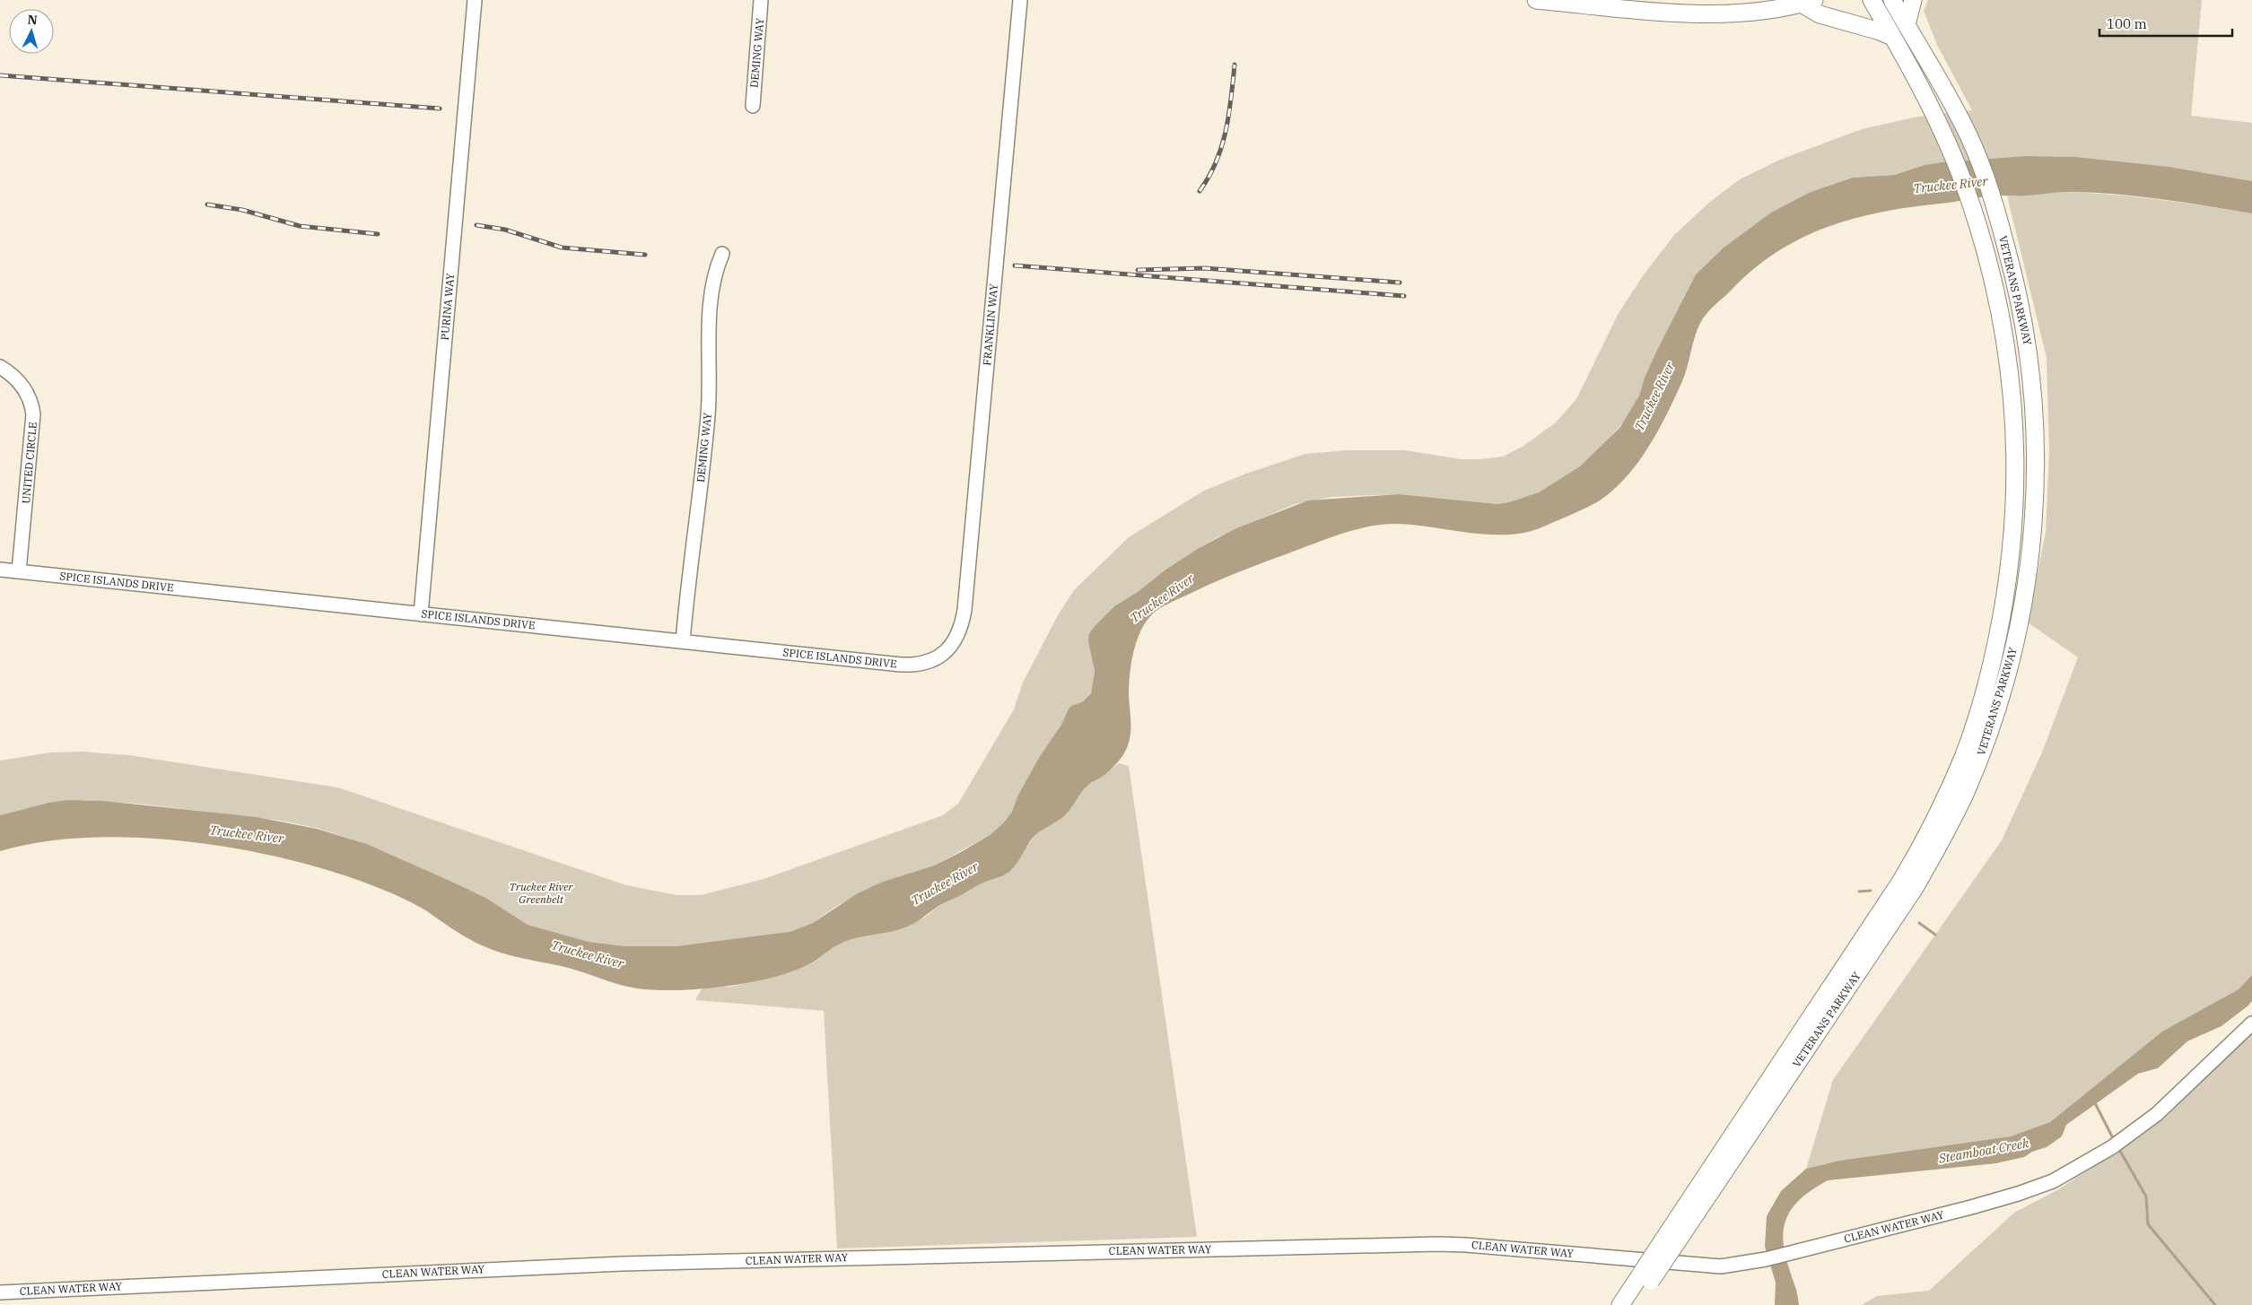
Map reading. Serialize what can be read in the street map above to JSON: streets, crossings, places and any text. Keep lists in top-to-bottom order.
{
  "streets": {
    "main road": ["VETERANS PARKWAY"],
    "street": [
      "DEMING WAY",
      "PURINA WAY",
      "FRANKLIN WAY",
      "UNITED CIRCLE",
      "SPICE ISLANDS DRIVE",
      "CLEAN WATER WAY"
    ]
  },
  "crossings": [
    ["DEMING WAY", "SPICE ISLANDS DRIVE"],
    ["PURINA WAY", "SPICE ISLANDS DRIVE"],
    ["FRANKLIN WAY", "SPICE ISLANDS DRIVE"],
    ["UNITED CIRCLE", "SPICE ISLANDS DRIVE"]
  ],
  "water": ["Truckee River", "Steamboat Creek"],
  "parks": ["Truckee River Greenbelt"],
  "scale_bar": "100 m",
  "north": "top"
}
